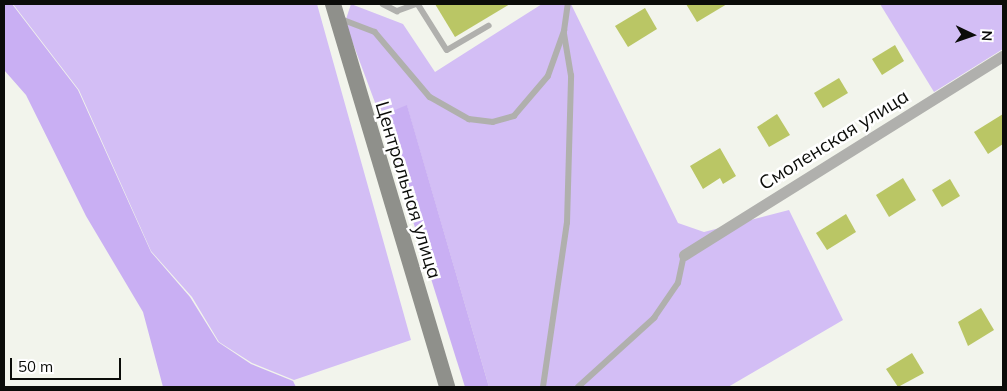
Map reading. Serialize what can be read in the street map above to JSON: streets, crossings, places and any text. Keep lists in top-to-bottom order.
{
  "streets": {
    "street": ["Смоленская улица", "Центральная улица"]
  },
  "scale_bar": "50 m",
  "north": "right"
}
